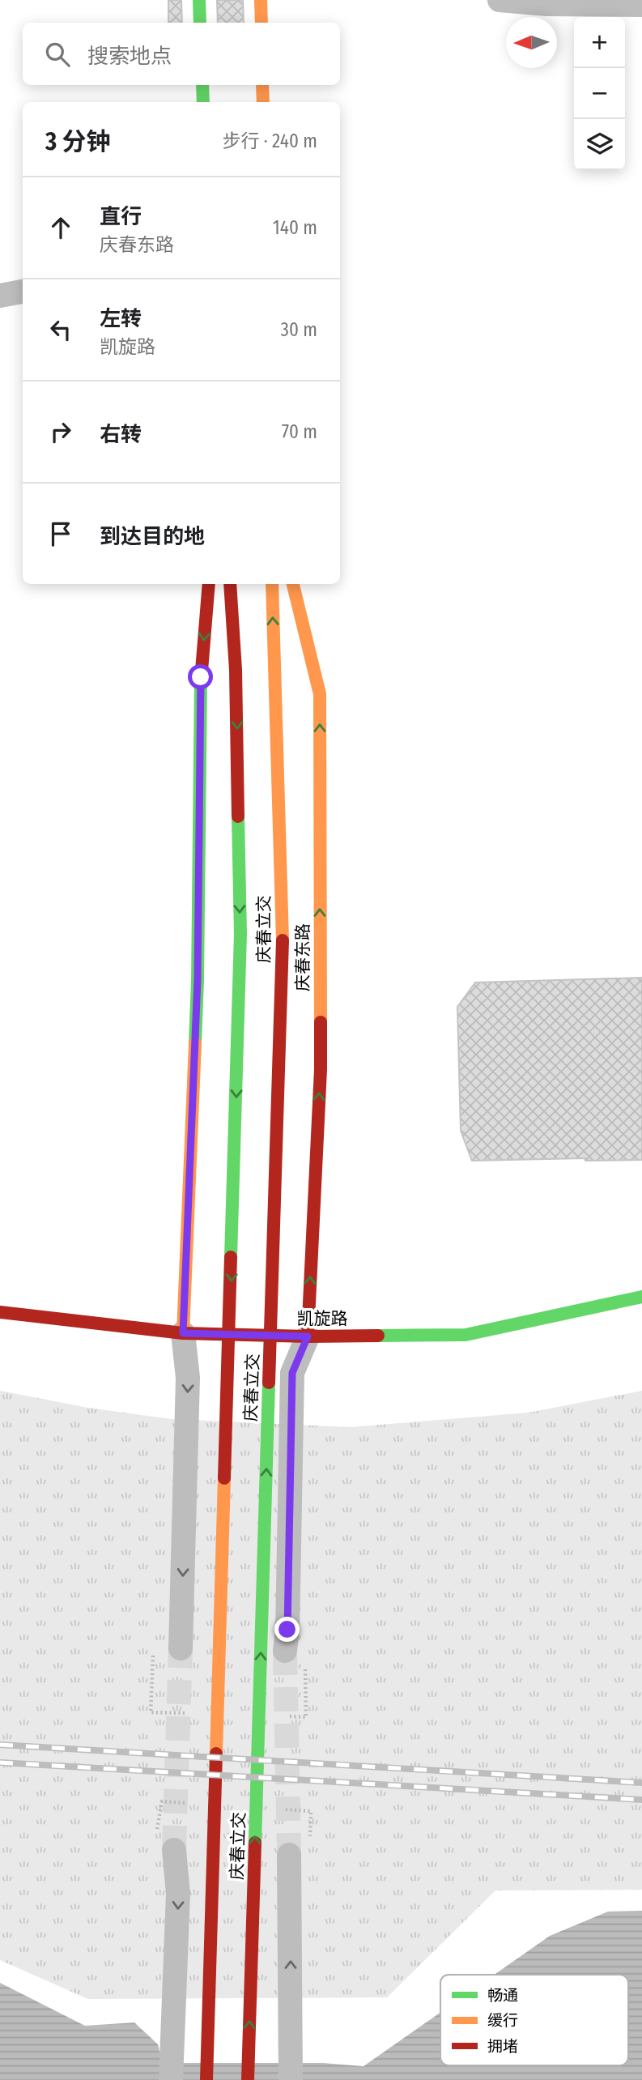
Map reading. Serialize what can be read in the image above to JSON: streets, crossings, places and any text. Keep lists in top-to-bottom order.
{
  "streets": {
    "main road": ["庆春立交", "庆春东路", "凯旋路"]
  },
  "crossings": [
    ["庆春东路", "凯旋路"]
  ],
  "one_way": ["庆春东路"],
  "legend": ["畅通", "缓行", "拥堵"],
  "north": "left",
  "page": {
    "map_buttons": ["+", "−"],
    "search": "搜索地点",
    "heading": ["3 分钟", "步行 · 240 m"],
    "list": [
      ["直行", "庆春东路", "140 m"],
      ["左转", "凯旋路", "30 m"],
      ["右转", "70 m"],
      "到达目的地"
    ]
  }
}
